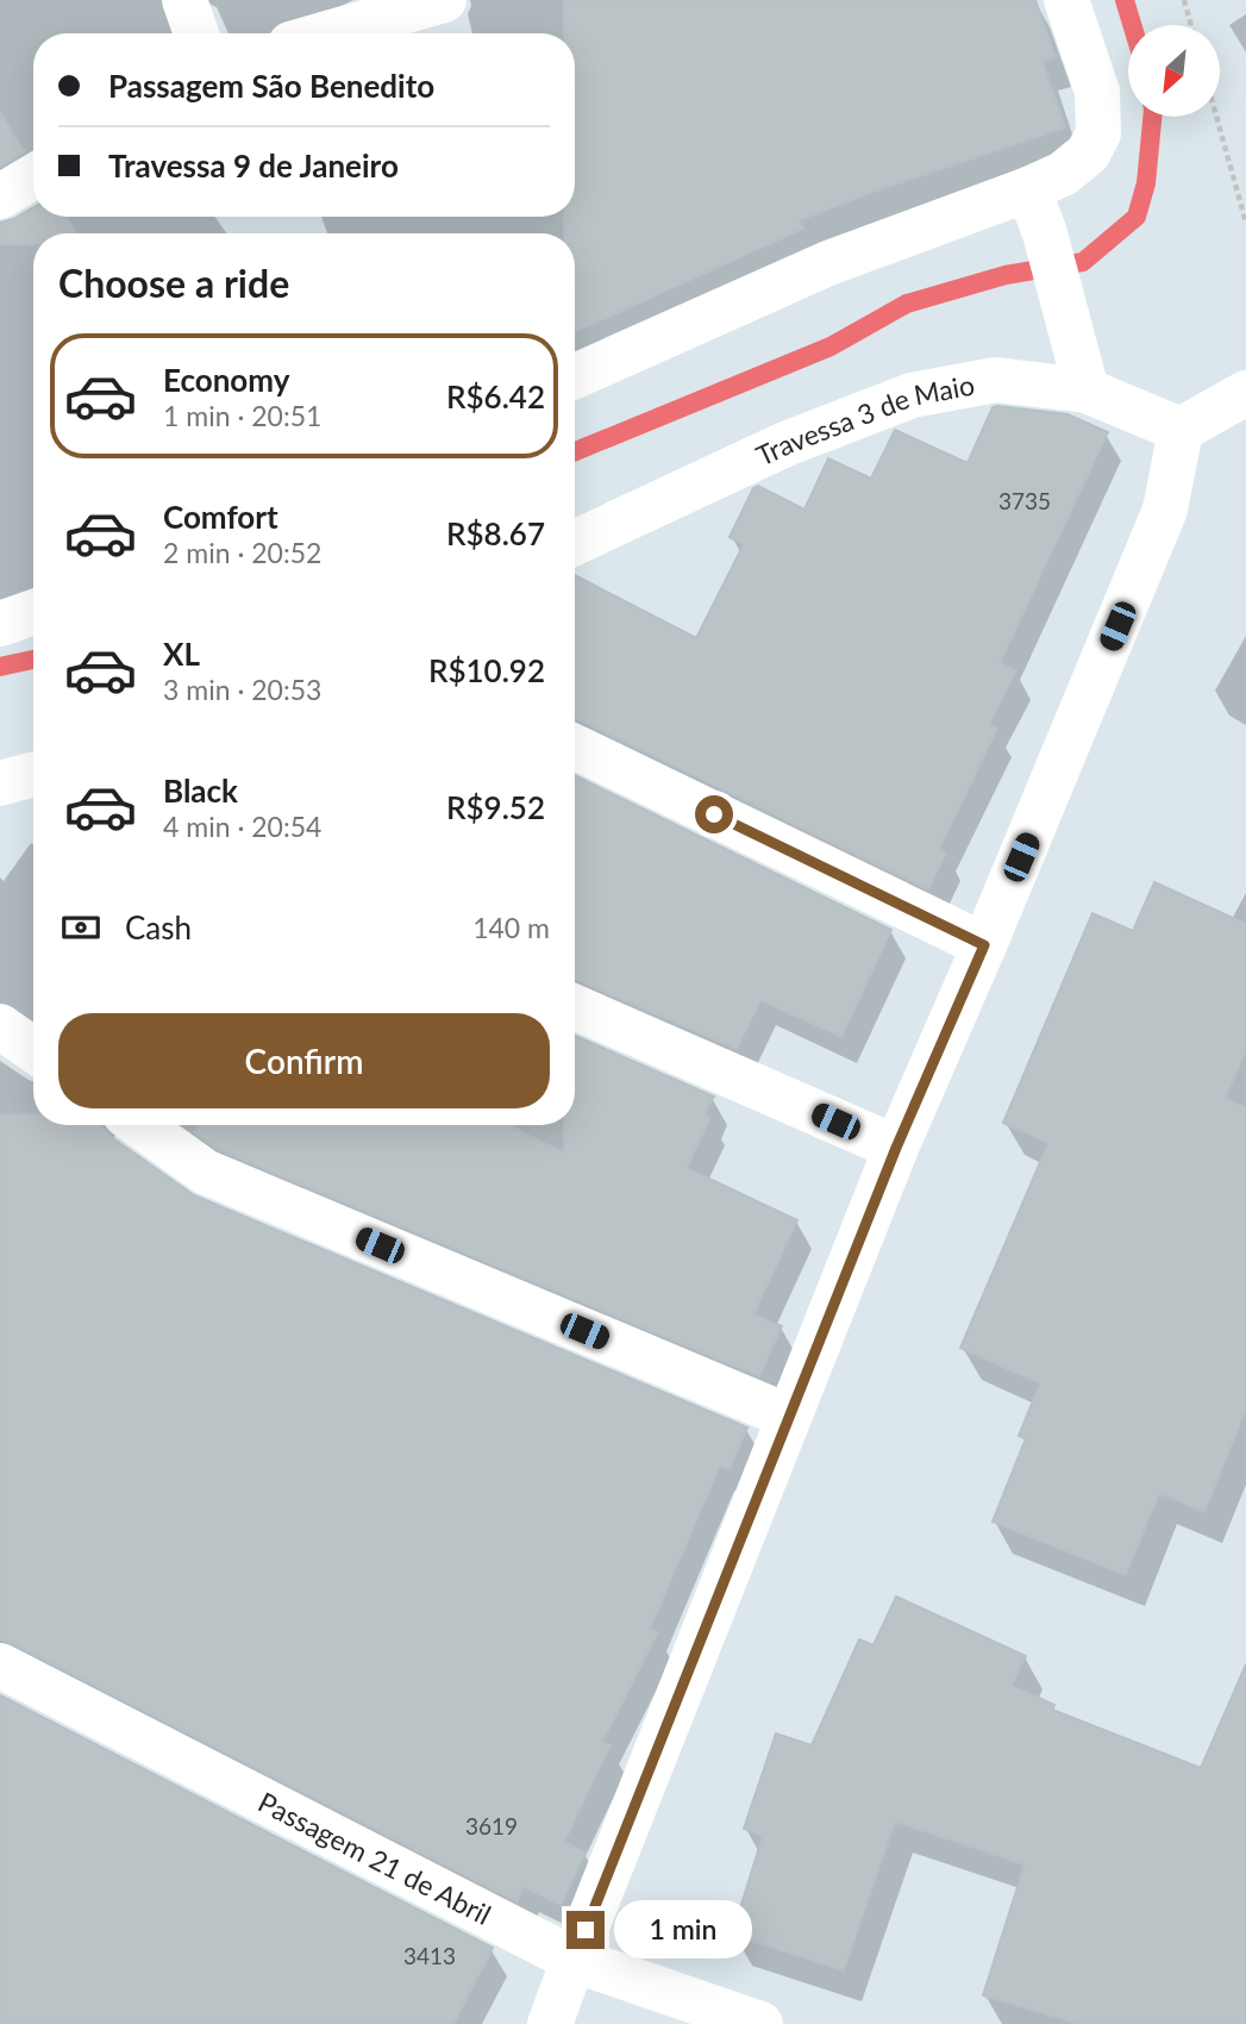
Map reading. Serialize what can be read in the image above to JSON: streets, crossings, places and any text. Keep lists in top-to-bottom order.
{
  "streets": {
    "street": ["Travessa 3 de Maio", "Passagem 21 de Abril"]
  },
  "house_numbers": ["3735", "3619", "3413"],
  "north": "bottom left",
  "page": {
    "banner": ["Passagem São Benedito", "Travessa 9 de Janeiro"],
    "heading": "Choose a ride",
    "list": [
      {
        "name": "Economy",
        "note": "1 min · 20:51",
        "value": "R$6.42"
      },
      {
        "name": "Comfort",
        "note": "2 min · 20:52",
        "value": "R$8.67"
      },
      {
        "name": "XL",
        "note": "3 min · 20:53",
        "value": "R$10.92"
      },
      {
        "name": "Black",
        "note": "4 min · 20:54",
        "value": "R$9.52"
      }
    ],
    "pay": ["Cash", "140 m"],
    "buttons": "Confirm",
    "bubble": "1 min"
  }
}
